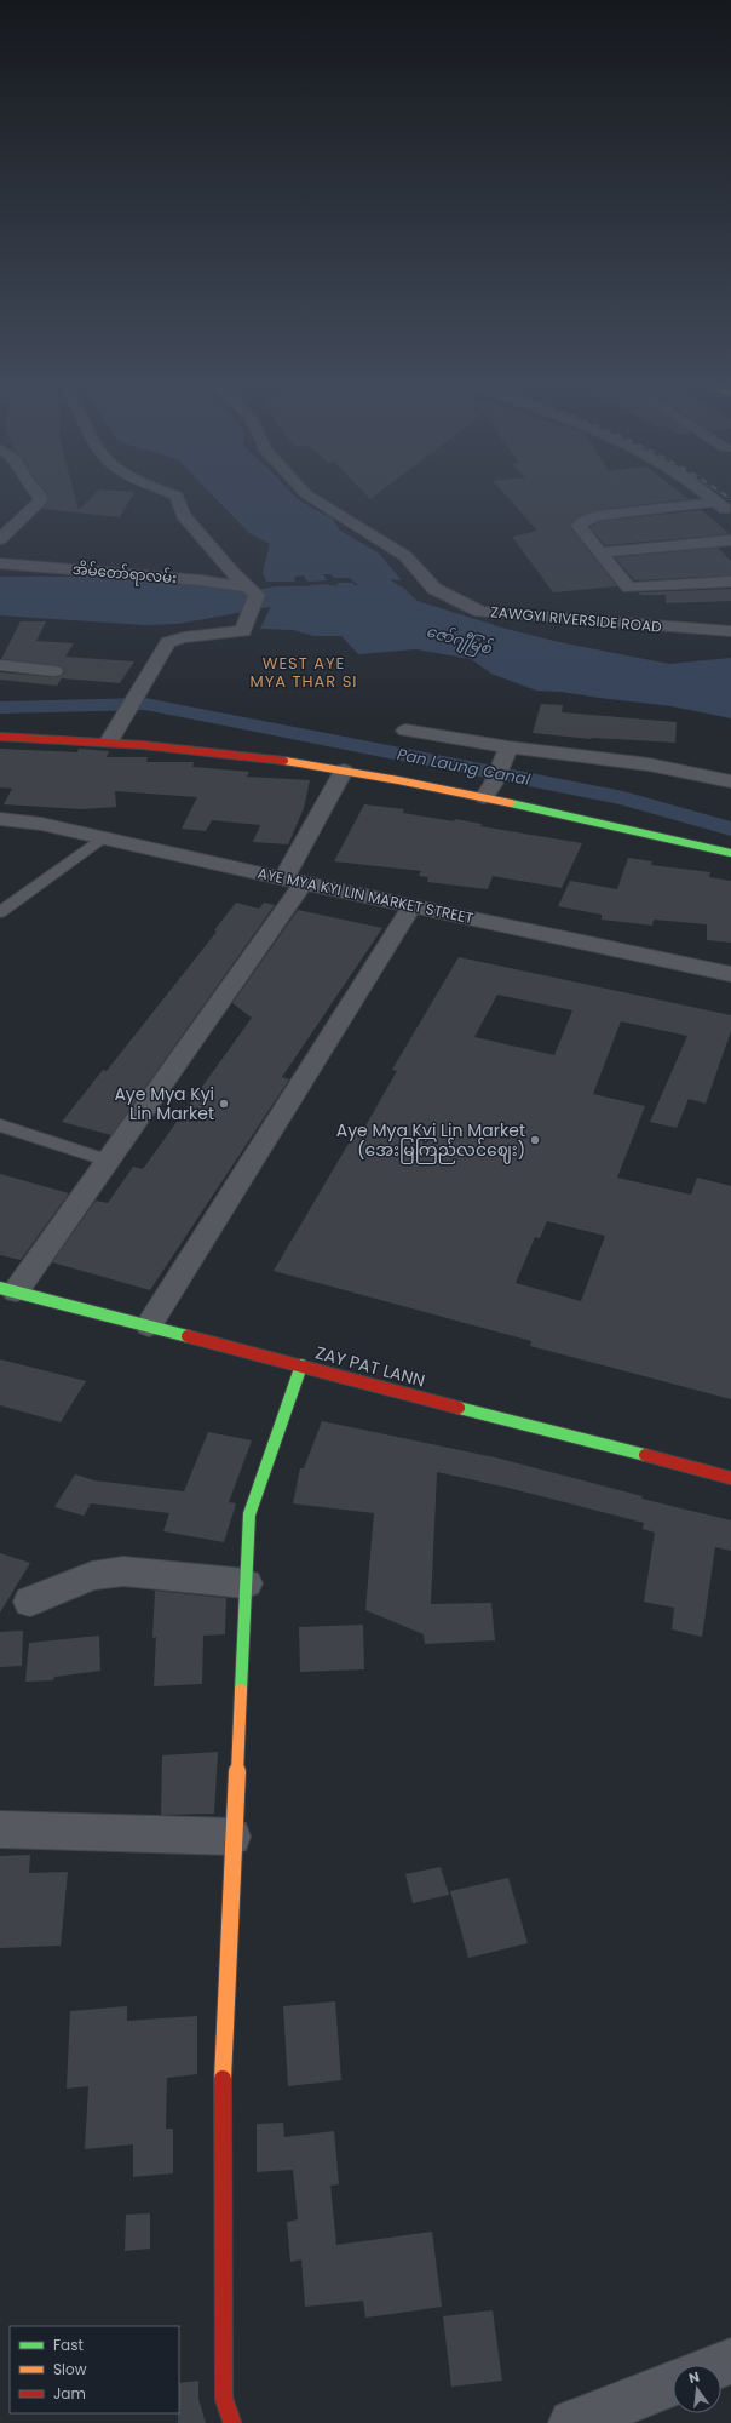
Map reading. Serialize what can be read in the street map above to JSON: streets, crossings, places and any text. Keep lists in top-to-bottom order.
{
  "streets": {
    "main road": ["ZAY PAT LANN"],
    "street": ["အိမ်တော်ရာလမ်း", "ZAWGYI RIVERSIDE ROAD", "AYE MYA KYI LIN MARKET STREET"]
  },
  "districts": ["WEST AYE MYA THAR SI"],
  "water": ["ဇော်ဂျီမြစ်", "Pan Laung Canal"],
  "places": ["Aye Mya Kyi Lin Market", "Aye Mya Kyi Lin Market (အေးမြကြည်လင်ဈေး)"],
  "legend": ["Fast", "Slow", "Jam"],
  "north": "top"
}
